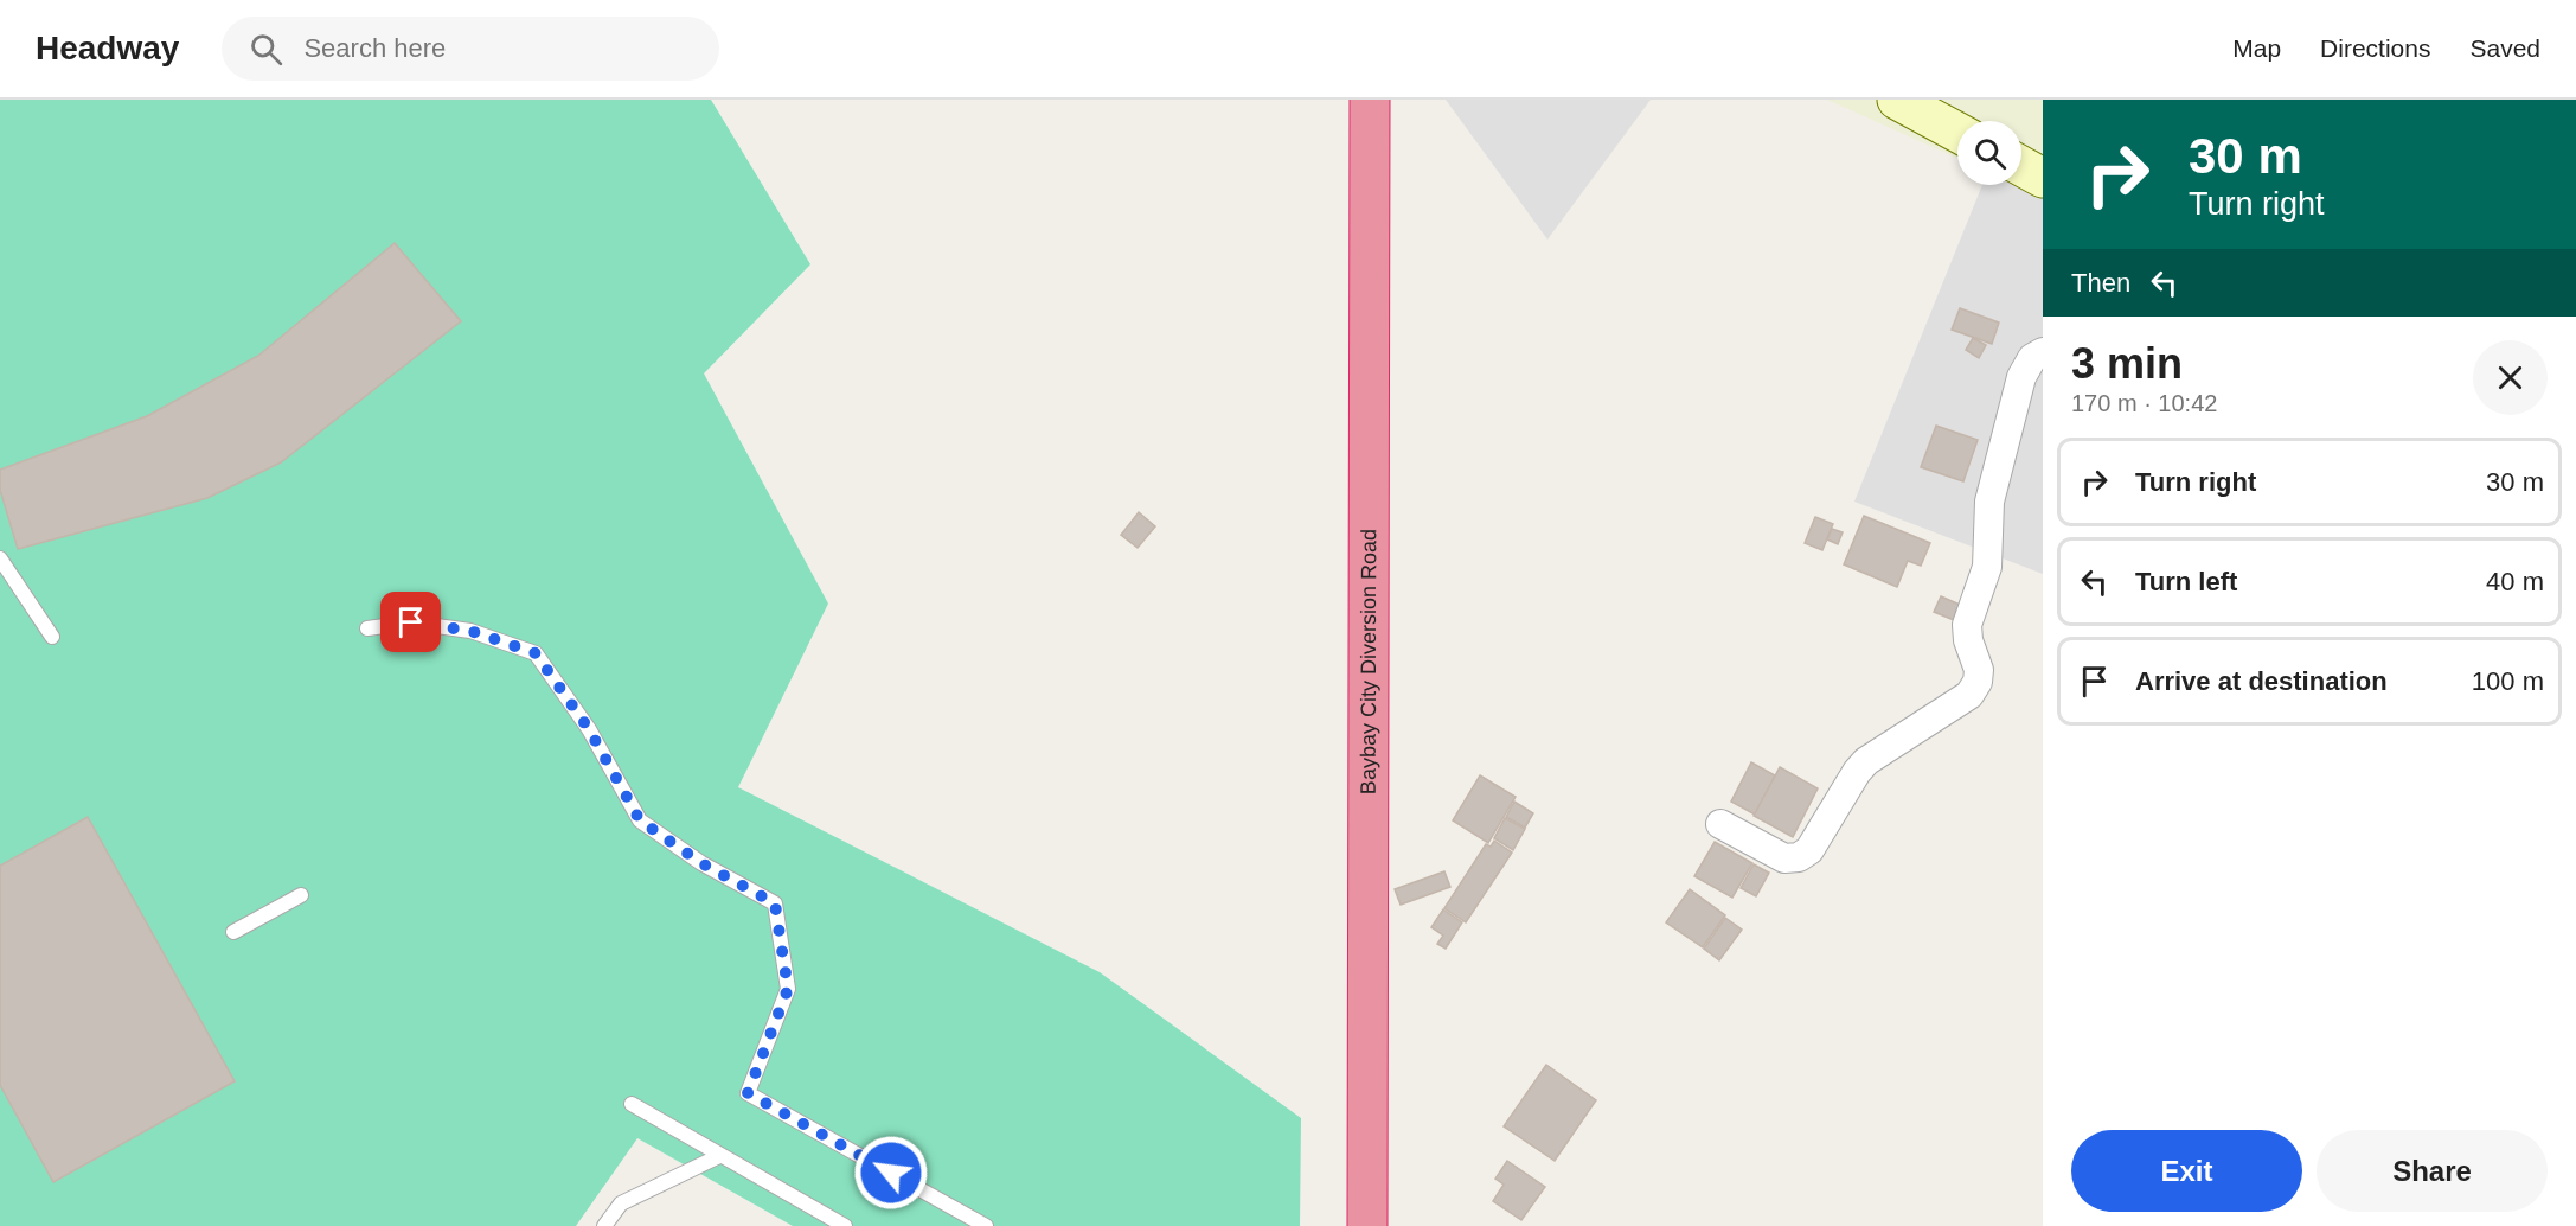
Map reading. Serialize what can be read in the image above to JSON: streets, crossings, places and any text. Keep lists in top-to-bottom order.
{
  "streets": {
    "highway": ["Baybay City Diversion Road"]
  },
  "page": {
    "header": "Headway",
    "search": "Search here",
    "nav": ["Map", "Directions", "Saved"],
    "turn": ["30 m", "Turn right"],
    "then": "Then",
    "heading": ["3 min", "170 m · 10:42"],
    "list": [
      {
        "name": "Turn right",
        "value": "30 m"
      },
      {
        "name": "Turn left",
        "value": "40 m"
      },
      {
        "name": "Arrive at destination",
        "value": "100 m"
      }
    ],
    "buttons": ["Exit", "Share"]
  }
}
